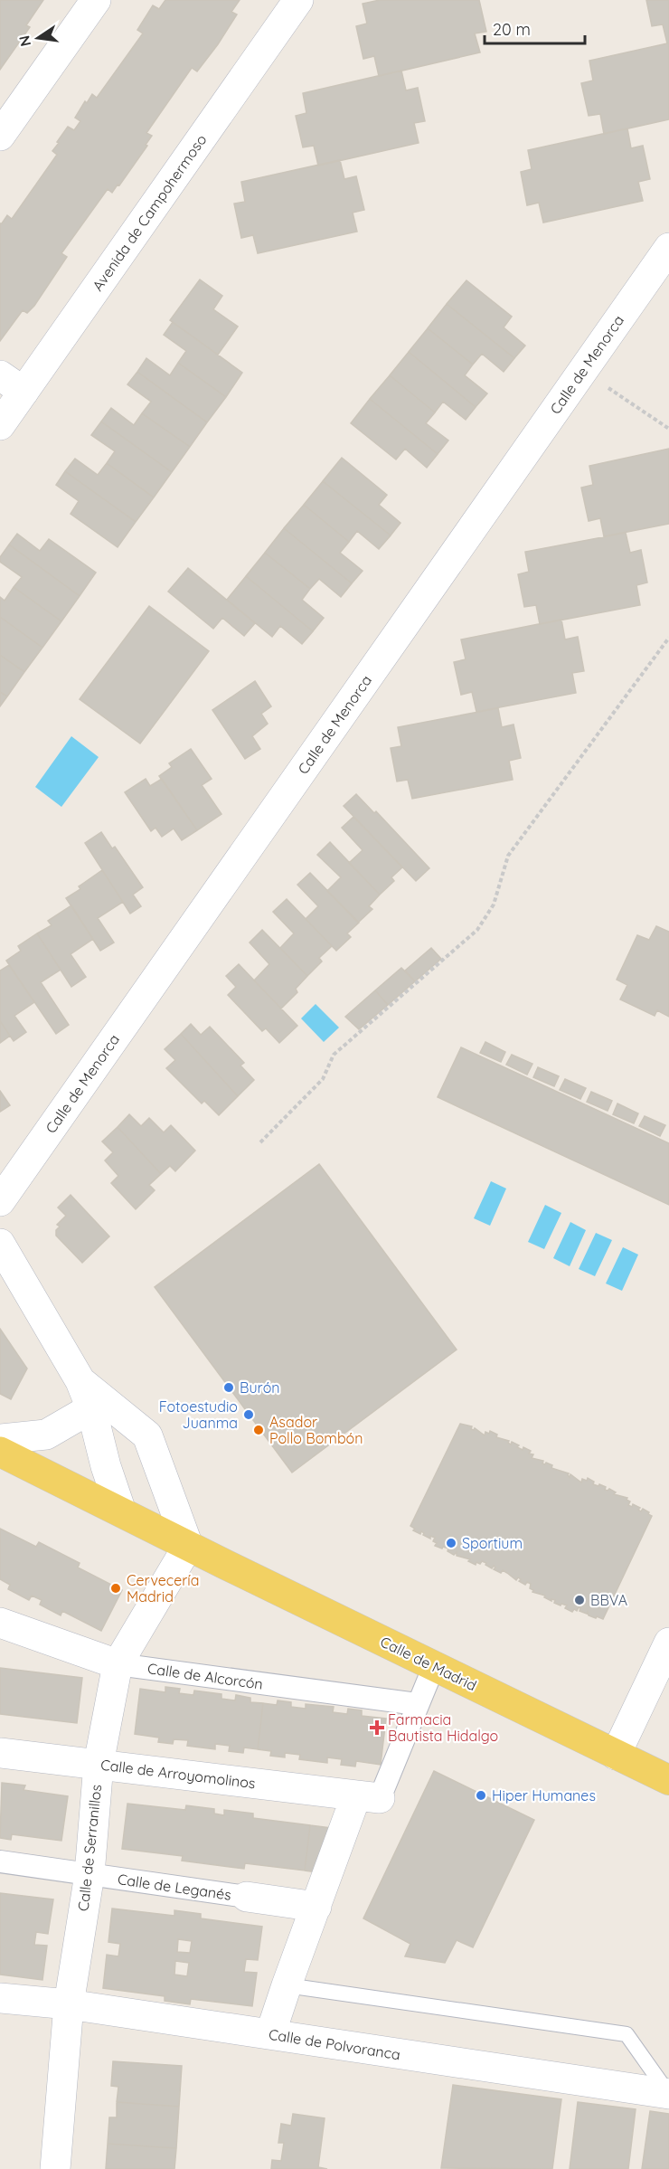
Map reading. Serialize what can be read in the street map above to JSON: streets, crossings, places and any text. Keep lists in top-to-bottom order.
{
  "streets": {
    "main road": ["Calle de Madrid"],
    "street": [
      "Avenida de Campohermoso",
      "Calle de Menorca",
      "Calle de Alcorcón",
      "Calle de Arroyomolinos",
      "Calle de Serranillos",
      "Calle de Leganés",
      "Calle de Polvoranca"
    ]
  },
  "crossings": [
    ["Calle de Madrid", "Calle de Serranillos"],
    ["Calle de Alcorcón", "Calle de Serranillos"],
    ["Calle de Arroyomolinos", "Calle de Serranillos"],
    ["Calle de Serranillos", "Calle de Leganés"],
    ["Calle de Serranillos", "Calle de Polvoranca"]
  ],
  "places": {
    "other": [
      "Burón",
      "Fotoestudio Juanma",
      "Asador Pollo Bombón",
      "Sportium",
      "Cervecería Madrid",
      "BBVA",
      "Hiper Humanes"
    ],
    "health": ["Farmacia Bautista Hidalgo"]
  },
  "scale_bar": "20 m",
  "north": "left"
}
